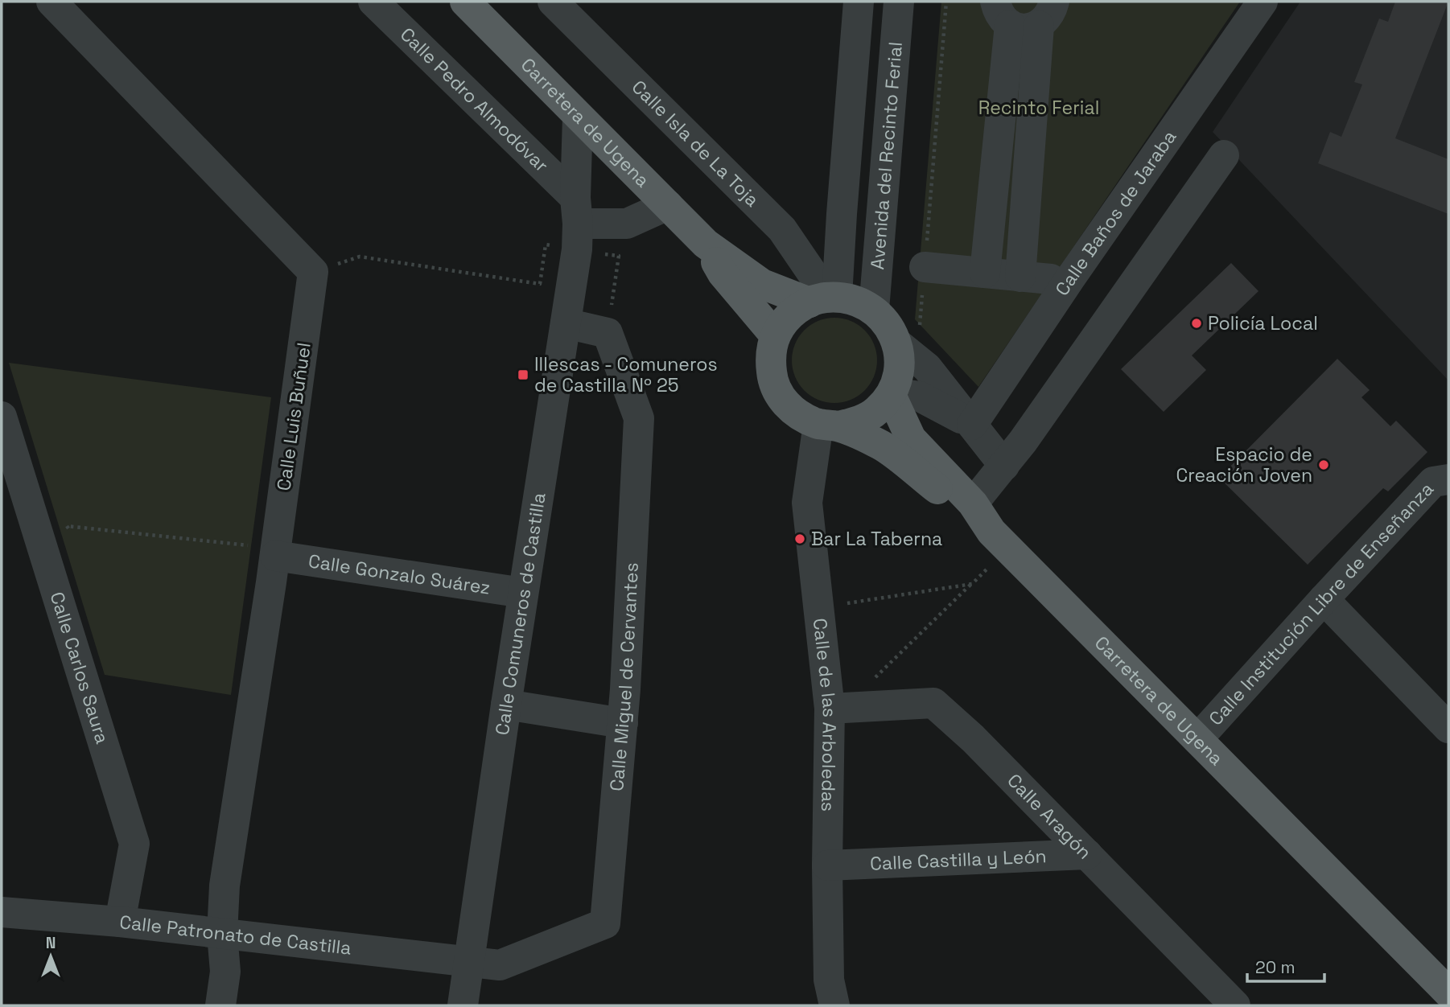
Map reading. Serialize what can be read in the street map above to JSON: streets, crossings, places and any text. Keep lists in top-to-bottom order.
{
  "streets": {
    "main road": ["Carretera de Ugena"],
    "street": [
      "Calle Pedro Almodóvar",
      "Calle Isla de La Toja",
      "Avenida del Recinto Ferial",
      "Calle Baños de Jaraba",
      "Calle Luis Buñuel",
      "Calle Gonzalo Suárez",
      "Calle Institución Libre de Enseñanza",
      "Calle Comuneros de Castilla",
      "Calle Carlos Saura",
      "Calle Miguel de Cervantes",
      "Calle de las Arboledas",
      "Calle Aragón",
      "Calle Castilla y León",
      "Calle Patronato de Castilla"
    ]
  },
  "crossings": [
    ["Calle Pedro Almodóvar", "Calle Comuneros de Castilla"],
    ["Carretera de Ugena", "Calle Isla de La Toja"],
    ["Carretera de Ugena", "Avenida del Recinto Ferial"],
    ["Carretera de Ugena", "Calle Institución Libre de Enseñanza"],
    ["Carretera de Ugena", "Calle Comuneros de Castilla"],
    ["Carretera de Ugena", "Calle de las Arboledas"],
    ["Calle Isla de La Toja", "Avenida del Recinto Ferial"],
    ["Calle Isla de La Toja", "Calle de las Arboledas"],
    ["Avenida del Recinto Ferial", "Calle de las Arboledas"],
    ["Calle Luis Buñuel", "Calle Gonzalo Suárez"],
    ["Calle Luis Buñuel", "Calle Patronato de Castilla"],
    ["Calle Gonzalo Suárez", "Calle Comuneros de Castilla"],
    ["Calle Comuneros de Castilla", "Calle Miguel de Cervantes"],
    ["Calle Comuneros de Castilla", "Calle Patronato de Castilla"],
    ["Calle Carlos Saura", "Calle Patronato de Castilla"],
    ["Calle Miguel de Cervantes", "Calle Patronato de Castilla"],
    ["Calle de las Arboledas", "Calle Aragón"],
    ["Calle de las Arboledas", "Calle Castilla y León"],
    ["Calle Aragón", "Calle Castilla y León"]
  ],
  "parks": ["Recinto Ferial"],
  "places": {
    "other": ["Policía Local", "Espacio de Creación Joven", "Bar La Taberna"],
    "transit": ["Illescas - Comuneros de Castilla Nº 25"]
  },
  "scale_bar": "20 m",
  "north": "top"
}
